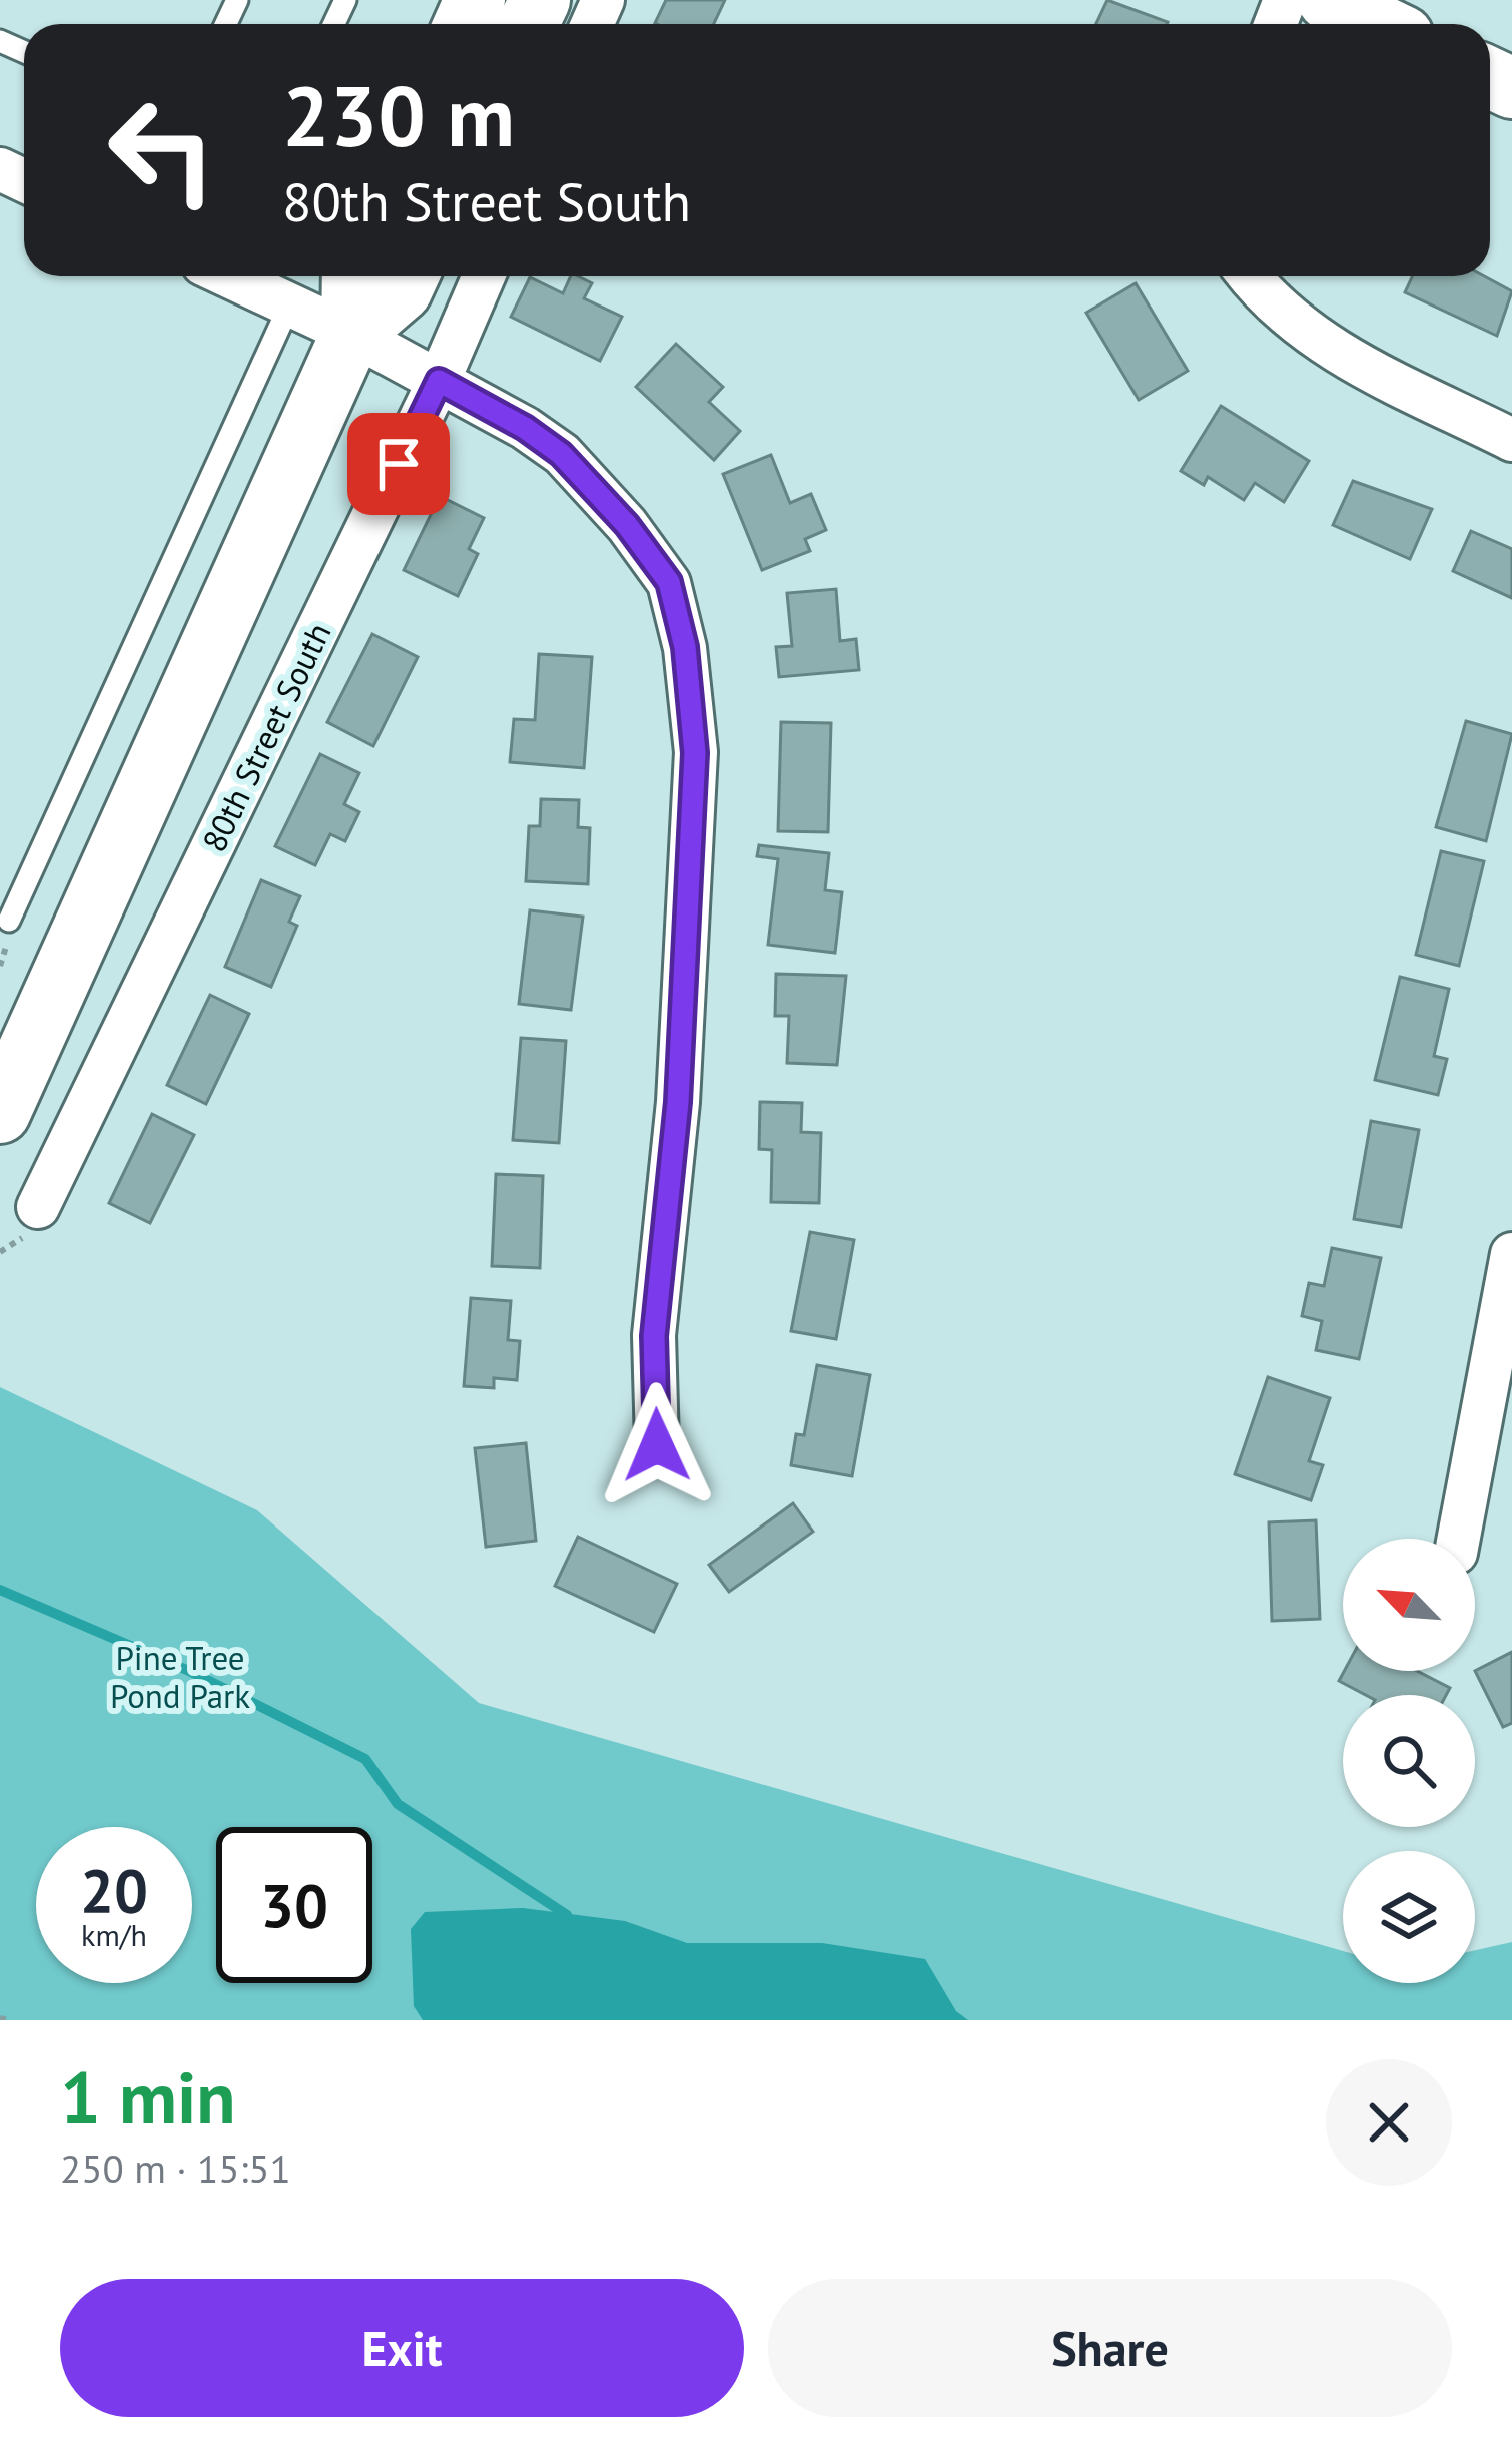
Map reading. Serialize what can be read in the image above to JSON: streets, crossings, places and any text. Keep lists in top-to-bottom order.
{
  "streets": {
    "street": ["80th Street South"]
  },
  "parks": ["Pine Tree Pond Park"],
  "north": "top left",
  "page": {
    "turn": ["230 m", "80th Street South"],
    "speed": "20 km/h",
    "limit": "30",
    "heading": ["1 min", "250 m · 15:51"],
    "buttons": ["Exit", "Share"]
  }
}
